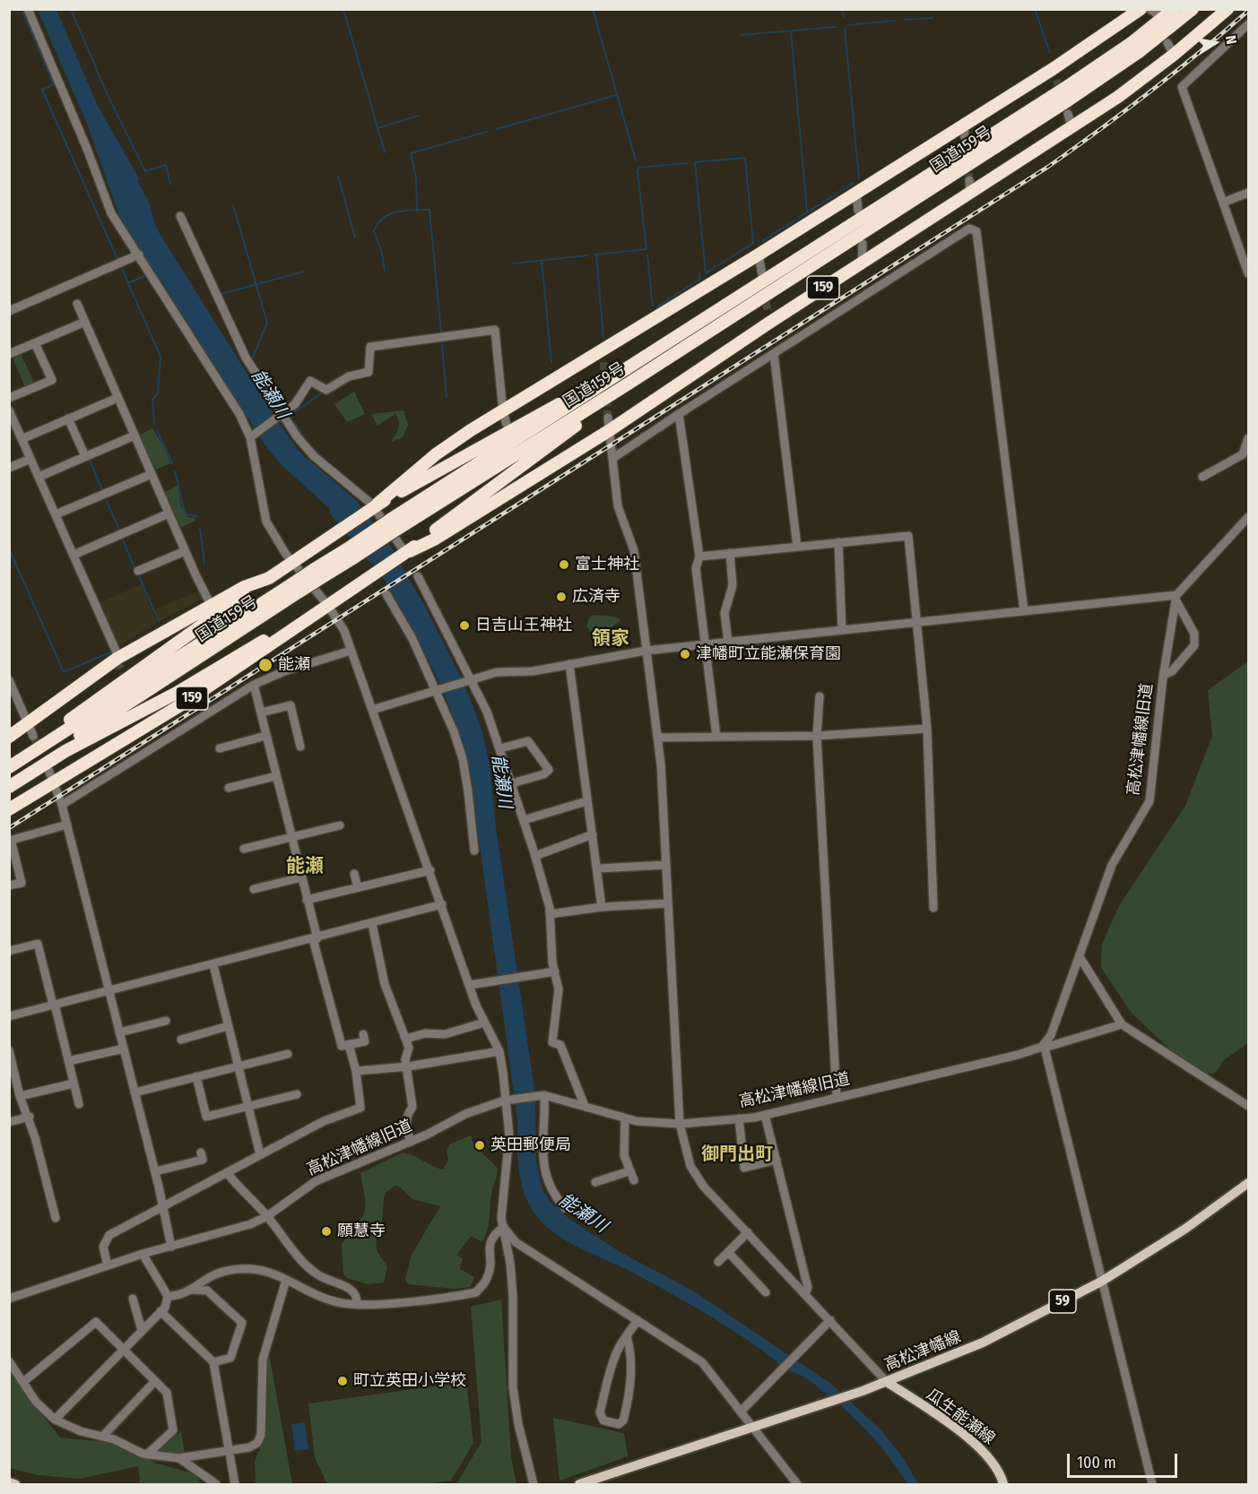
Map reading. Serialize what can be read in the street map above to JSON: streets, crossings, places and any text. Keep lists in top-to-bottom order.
{
  "streets": {
    "highway": ["国道159号", "159"],
    "main road": ["59", "高松津幡線", "瓜生能瀬線"],
    "street": ["高松津幡線旧道"]
  },
  "crossings": [
    ["国道159号", "159"],
    ["高松津幡線", "瓜生能瀬線"]
  ],
  "districts": ["領家", "能瀬", "御門出町"],
  "water": ["能瀬川"],
  "places": [
    "富士神社",
    "広済寺",
    "日吉山王神社",
    "津幡町立能瀬保育園",
    "能瀬",
    "英田郵便局",
    "願慧寺",
    "町立英田小学校"
  ],
  "scale_bar": "100 m",
  "north": "right"
}
